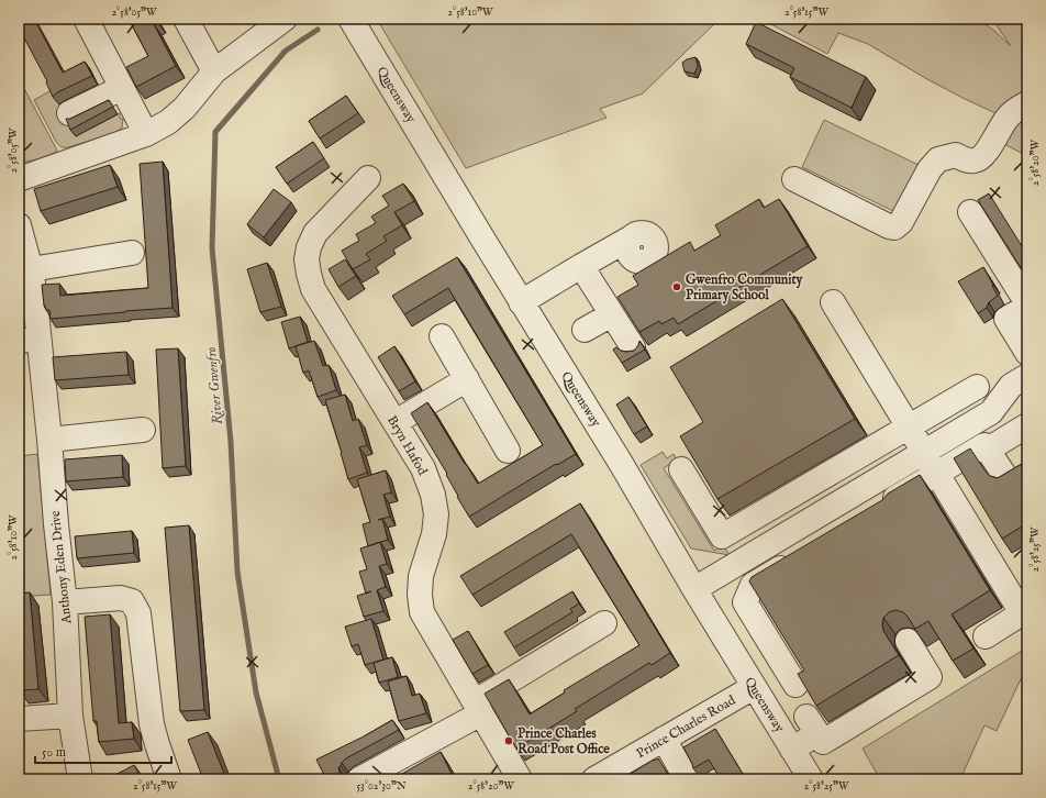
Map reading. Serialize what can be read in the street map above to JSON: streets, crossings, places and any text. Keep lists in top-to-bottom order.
{
  "streets": {
    "street": [
      "Queensway",
      "Bryn Hafod",
      "Anthony Eden Drive",
      "Prince Charles Road"
    ]
  },
  "crossings": [
    ["Queensway", "Prince Charles Road"]
  ],
  "water": ["River Gwenfro"],
  "places": ["Gwenfro Community Primary School", "Prince Charles Road Post Office"],
  "scale_bar": "50 m",
  "coordinates": [
    "2°58'05\"W",
    "2°58'10\"W",
    "2°58'15\"W",
    "2°58'20\"W",
    "2°58'25\"W",
    "53°02'30\"N"
  ]
}
